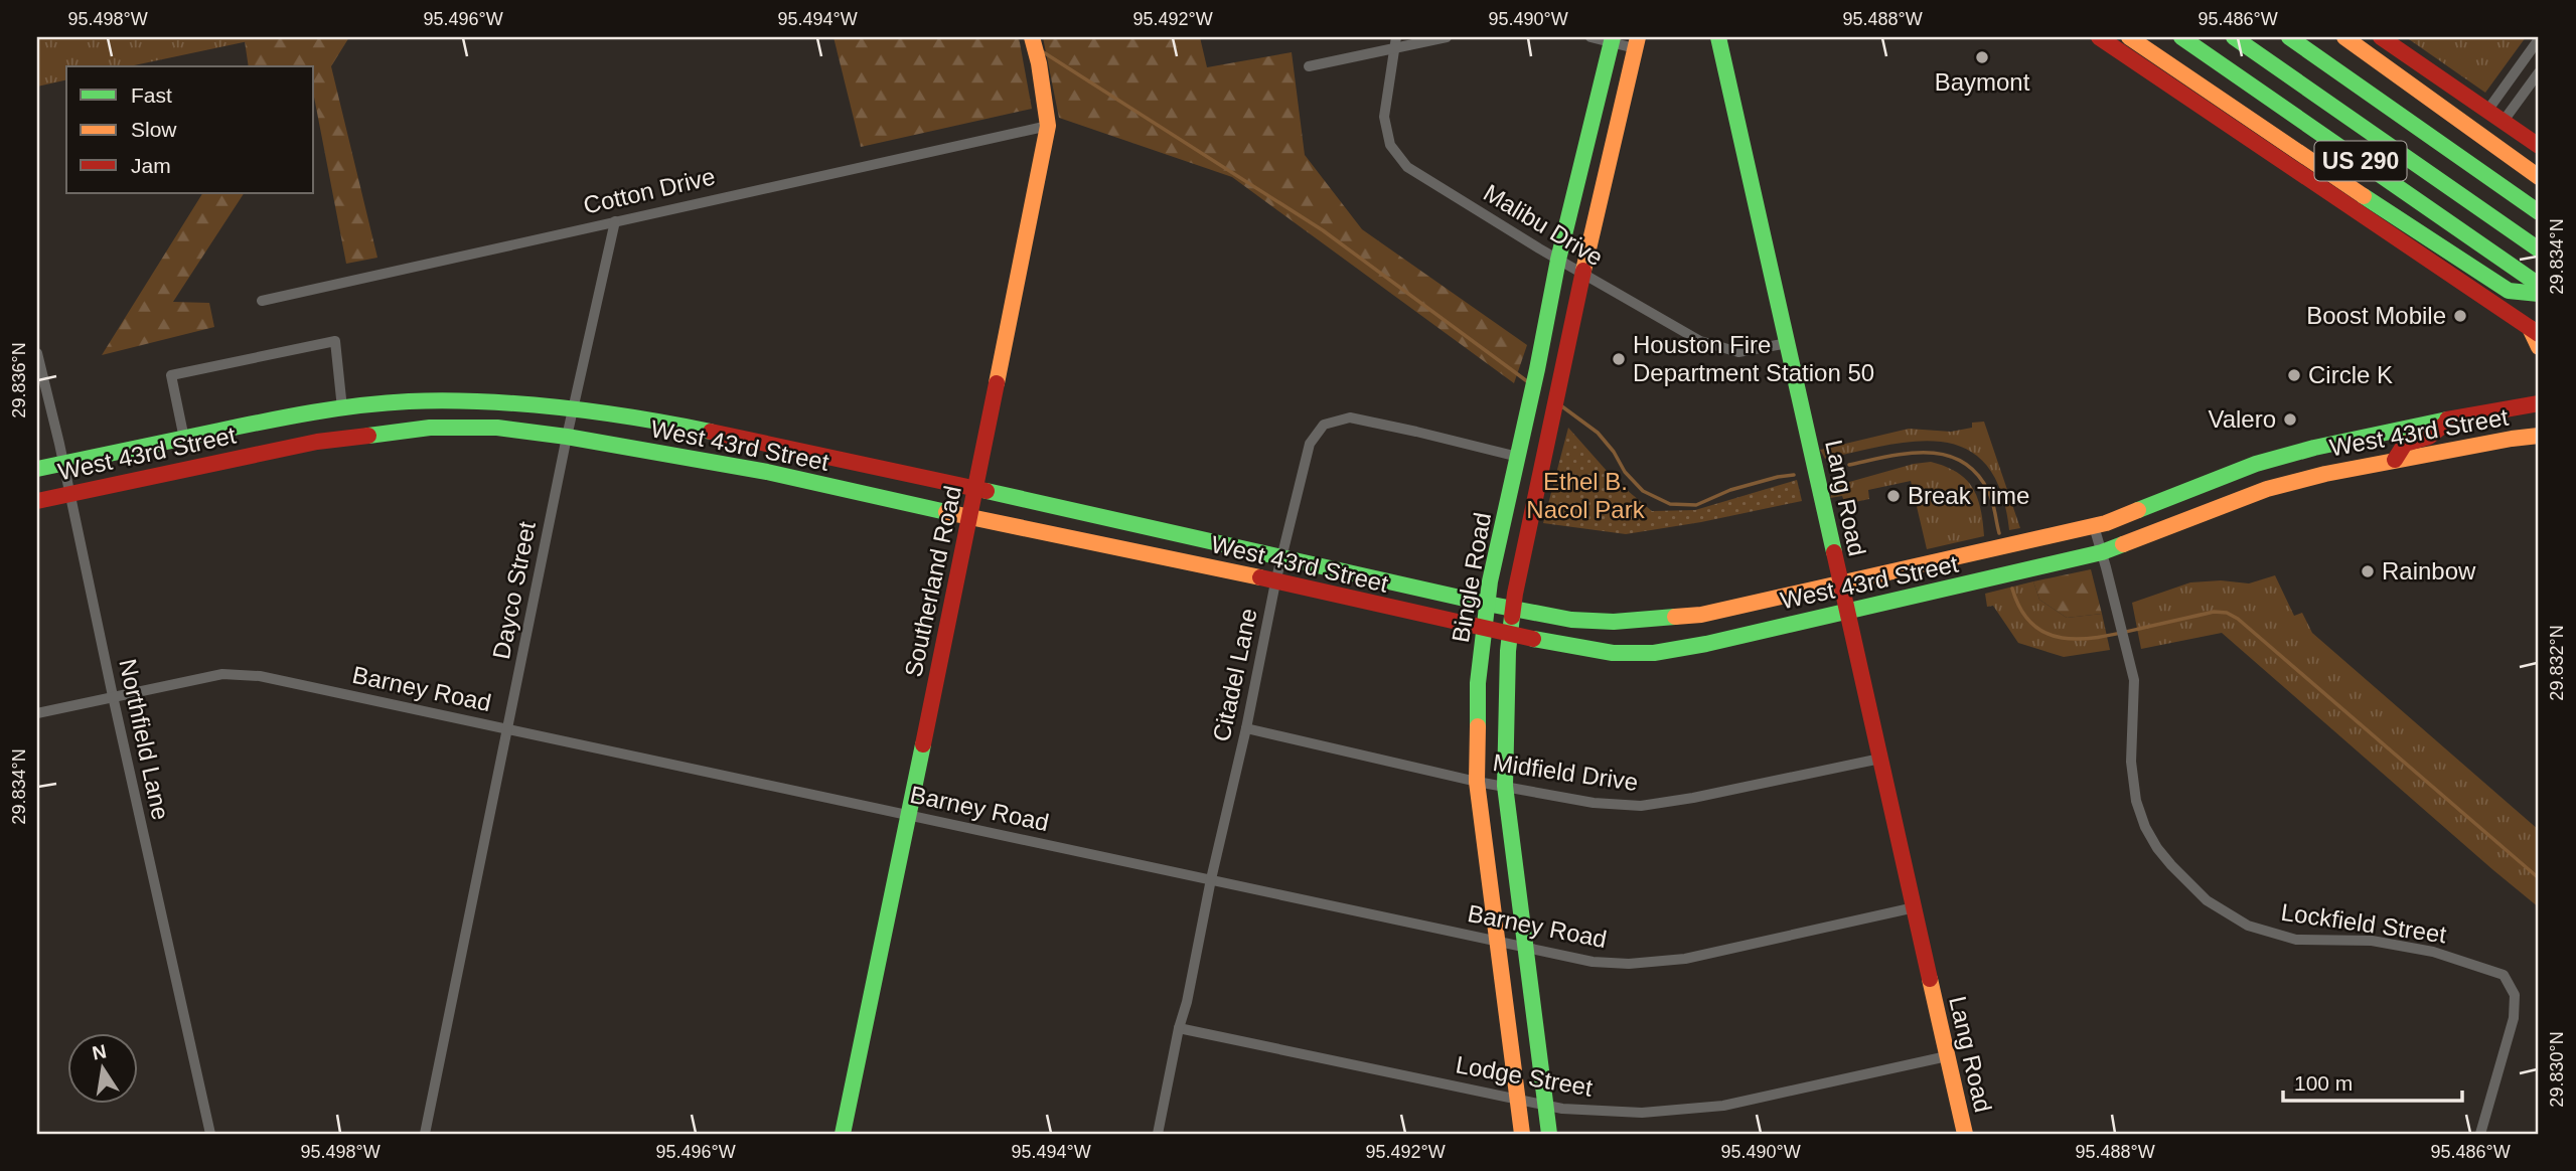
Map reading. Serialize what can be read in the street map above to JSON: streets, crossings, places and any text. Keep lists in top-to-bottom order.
{
  "streets": {
    "main road": [
      "US 290",
      "West 43rd Street",
      "Lang Road",
      "Bingle Road",
      "Southerland Road"
    ],
    "street": [
      "Cotton Drive",
      "Malibu Drive",
      "Dayco Street",
      "Citadel Lane",
      "Barney Road",
      "Northfield Lane",
      "Midfield Drive",
      "Lockfield Street",
      "Lodge Street"
    ]
  },
  "crossings": [
    ["Cotton Drive", "Southerland Road"],
    ["Cotton Drive", "Dayco Street"],
    ["Malibu Drive", "Lang Road"],
    ["Malibu Drive", "Bingle Road"],
    ["West 43rd Street", "Lang Road"],
    ["West 43rd Street", "Bingle Road"],
    ["West 43rd Street", "Southerland Road"],
    ["West 43rd Street", "Dayco Street"],
    ["West 43rd Street", "Citadel Lane"],
    ["West 43rd Street", "Northfield Lane"],
    ["West 43rd Street", "Lockfield Street"],
    ["Lang Road", "Barney Road"],
    ["Lang Road", "Midfield Drive"],
    ["Lang Road", "Lodge Street"],
    ["Bingle Road", "Citadel Lane"],
    ["Bingle Road", "Barney Road"],
    ["Bingle Road", "Midfield Drive"],
    ["Bingle Road", "Lodge Street"],
    ["Southerland Road", "Barney Road"],
    ["Dayco Street", "Barney Road"],
    ["Citadel Lane", "Barney Road"],
    ["Citadel Lane", "Midfield Drive"],
    ["Citadel Lane", "Lodge Street"],
    ["Barney Road", "Northfield Lane"]
  ],
  "parks": ["Ethel B. Nacol Park"],
  "places": [
    "Baymont",
    "Boost Mobile",
    "Houston Fire Department Station 50",
    "Circle K",
    "Valero",
    "Break Time",
    "Rainbow"
  ],
  "legend": ["Fast", "Slow", "Jam"],
  "scale_bar": "100 m",
  "north": "top",
  "coordinates": [
    "95.498°W",
    "95.496°W",
    "95.494°W",
    "95.492°W",
    "95.490°W",
    "95.488°W",
    "95.486°W",
    "29.834°N",
    "29.836°N",
    "29.832°N",
    "29.830°N"
  ]
}
